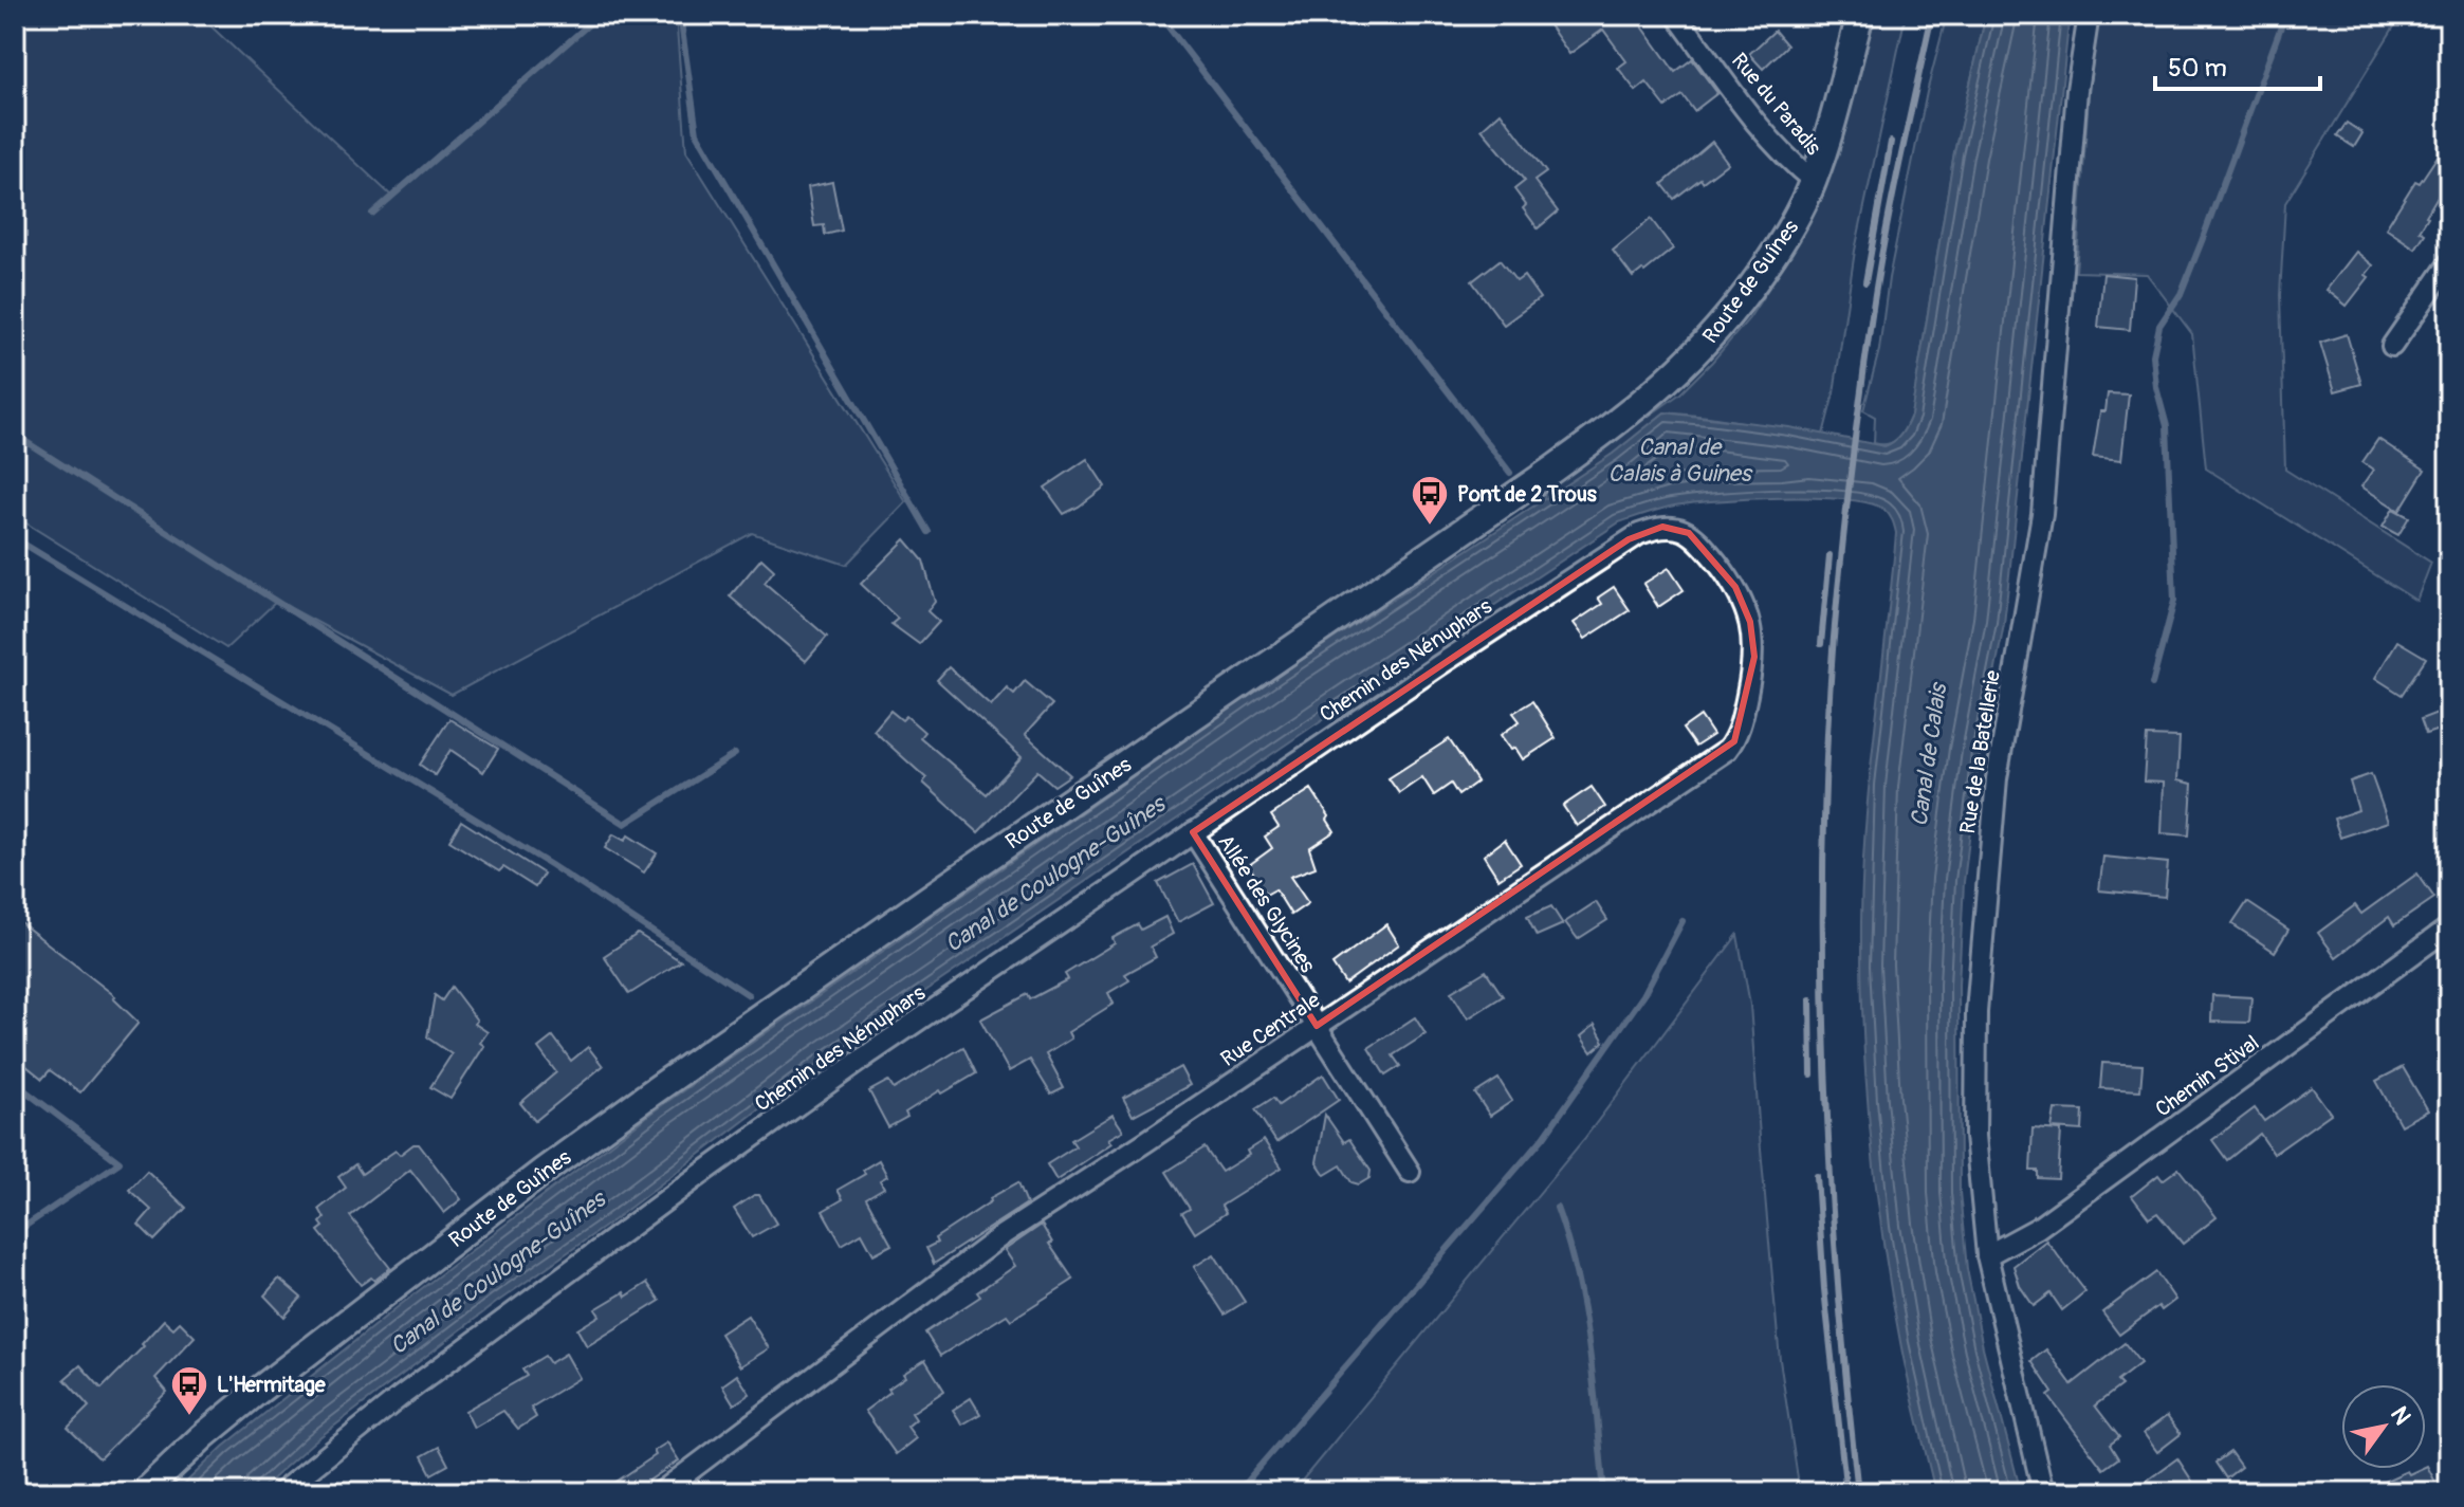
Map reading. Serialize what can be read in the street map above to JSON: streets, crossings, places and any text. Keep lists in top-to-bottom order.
{
  "streets": {
    "main road": ["Route de Guînes"],
    "street": [
      "Rue du Paradis",
      "Chemin des Nénuphars",
      "Rue de la Batellerie",
      "Allée des Glycines",
      "Rue Centrale",
      "Chemin Stival"
    ]
  },
  "crossings": [
    ["Rue du Paradis", "Route de Guînes"],
    ["Chemin des Nénuphars", "Allée des Glycines"],
    ["Chemin des Nénuphars", "Rue Centrale"],
    ["Rue de la Batellerie", "Chemin Stival"],
    ["Allée des Glycines", "Rue Centrale"]
  ],
  "water": ["Canal de Calais à Guines", "Canal de Calais", "Canal de Coulogne-Guînes"],
  "places": {
    "bus stop": ["Pont de 2 Trous", "L'Hermitage"]
  },
  "scale_bar": "50 m",
  "north": "top right"
}
